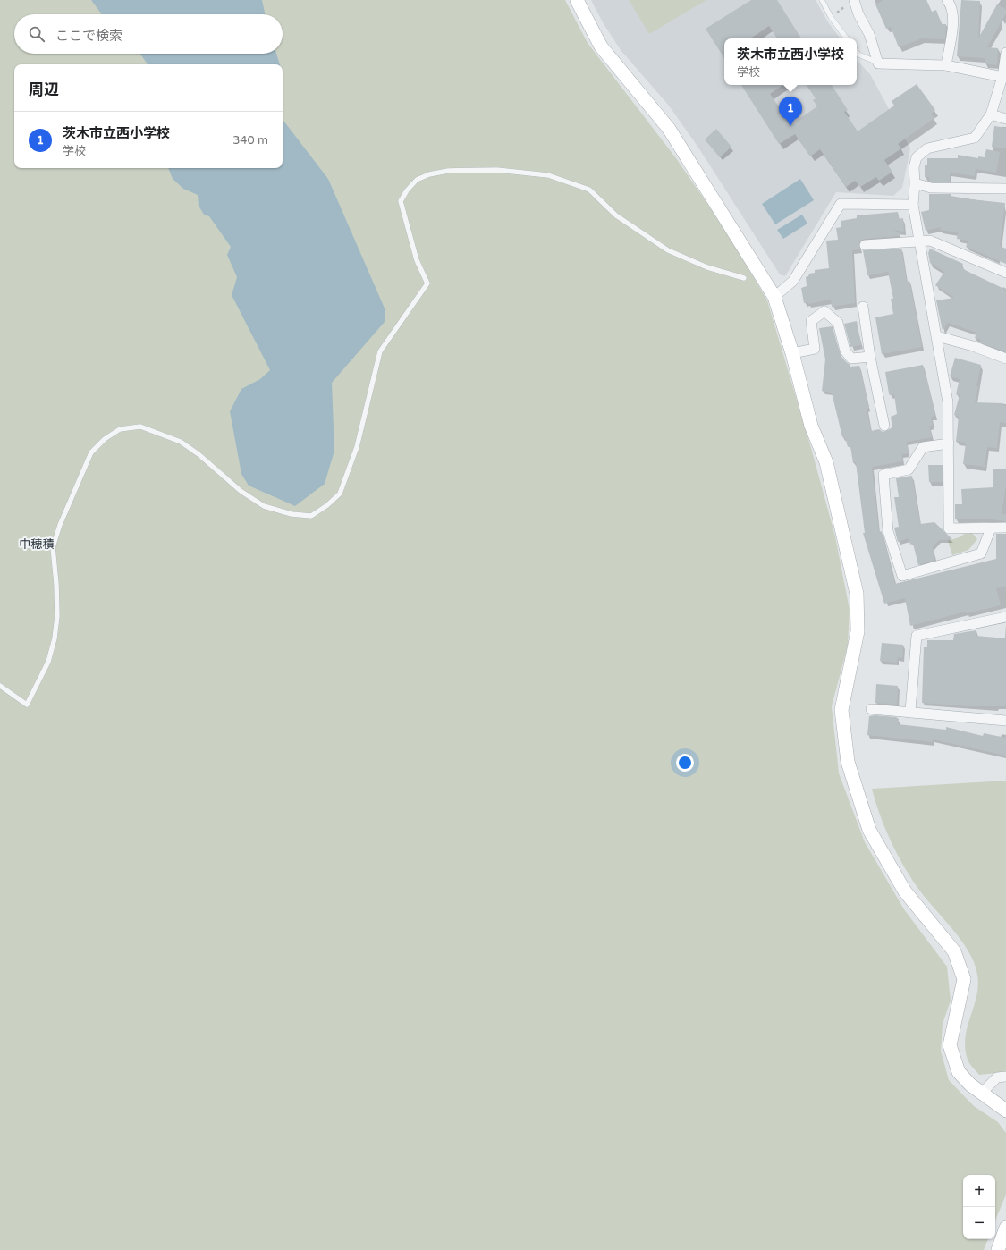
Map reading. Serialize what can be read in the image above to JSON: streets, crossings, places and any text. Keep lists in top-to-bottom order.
{
  "districts": ["中穂積"],
  "page": {
    "search": "ここで検索",
    "popup": ["茨木市立西小学校", "学校"],
    "heading": "周辺",
    "pins": "1",
    "list": [
      {
        "mark": "1",
        "name": "茨木市立西小学校",
        "note": "学校",
        "value": "340 m"
      }
    ],
    "map_buttons": ["+", "−"]
  }
}
